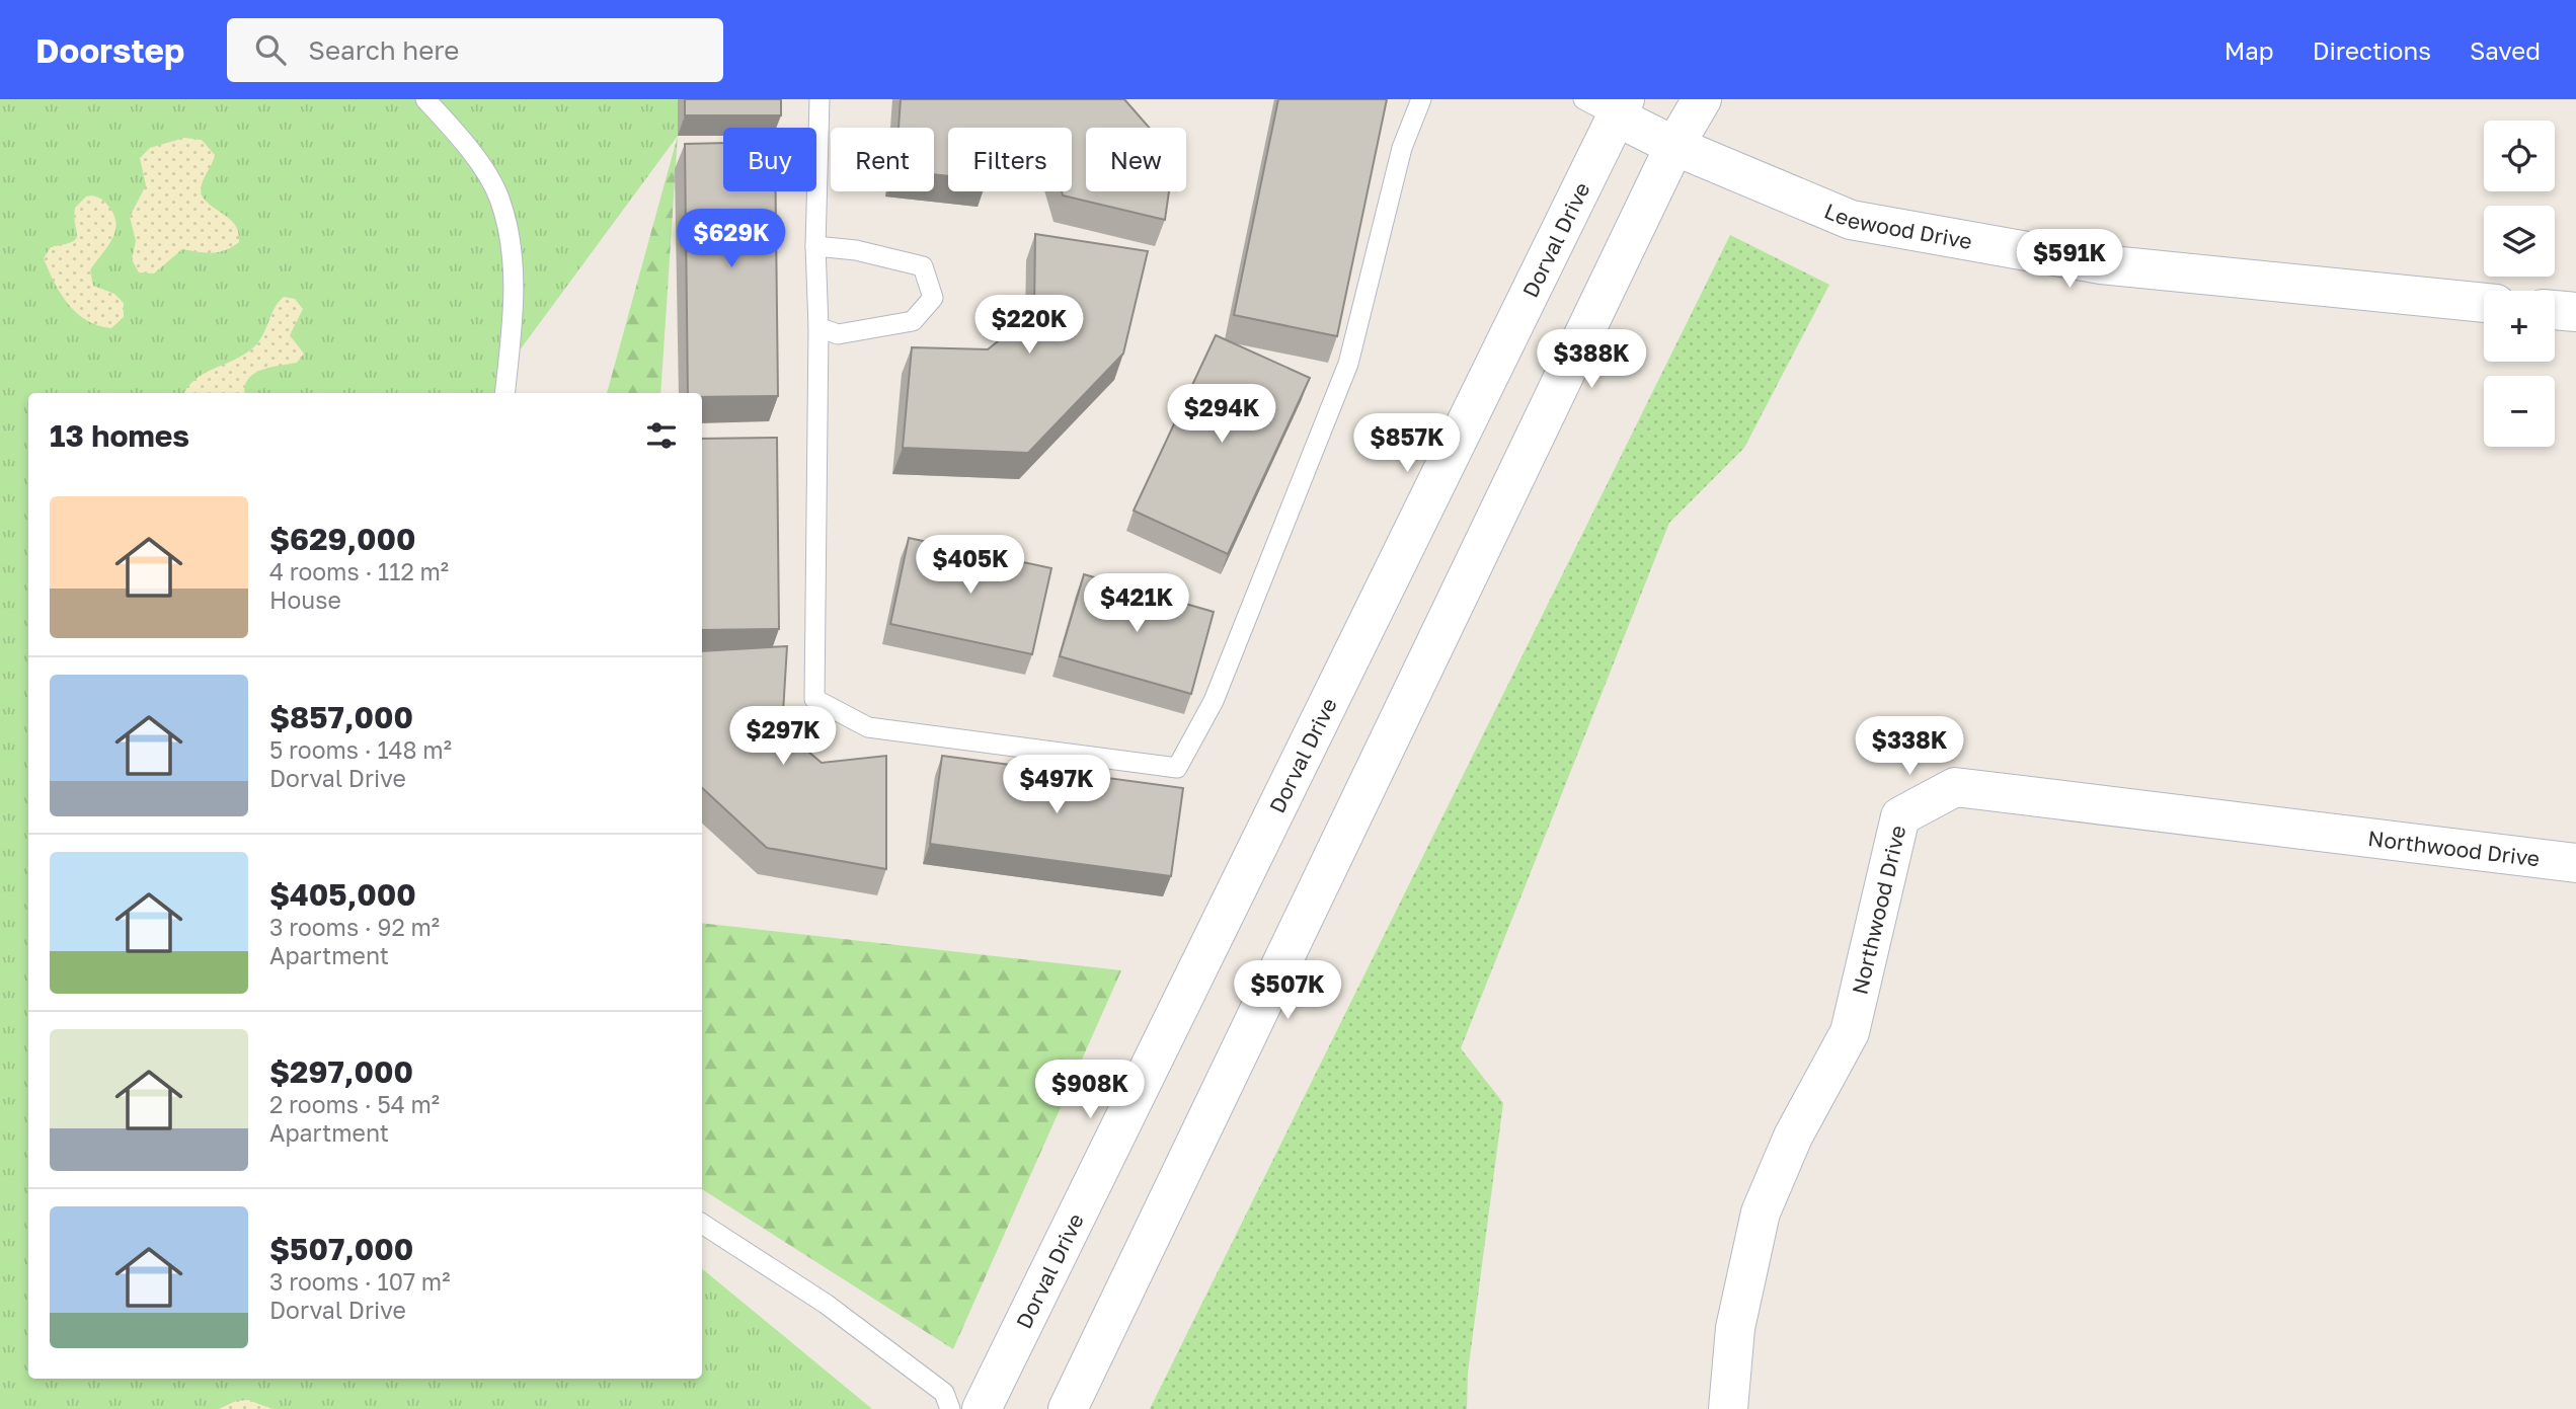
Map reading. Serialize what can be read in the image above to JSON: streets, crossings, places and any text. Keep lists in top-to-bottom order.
{
  "streets": {
    "main road": ["Leewood Drive", "Dorval Drive", "Northwood Drive"]
  },
  "crossings": [
    ["Leewood Drive", "Dorval Drive"]
  ],
  "page": {
    "header": "Doorstep",
    "search": "Search here",
    "nav": ["Map", "Directions", "Saved"],
    "map_buttons": ["+", "−"],
    "chip": [
      "Buy",
      "Rent",
      "Filters",
      "New"
    ],
    "price": [
      "$629K",
      "$591K",
      "$220K",
      "$388K",
      "$294K",
      "$857K",
      "$405K",
      "$421K",
      "$297K",
      "$338K",
      "$497K",
      "$507K",
      "$908K"
    ],
    "heading": "13 homes",
    "list": [
      {
        "name": "$629,000",
        "note": "4 rooms · 112 m² · House"
      },
      {
        "name": "$857,000",
        "note": "5 rooms · 148 m² · Dorval Drive"
      },
      {
        "name": "$405,000",
        "note": "3 rooms · 92 m² · Apartment"
      },
      {
        "name": "$297,000",
        "note": "2 rooms · 54 m² · Apartment"
      },
      {
        "name": "$507,000",
        "note": "3 rooms · 107 m² · Dorval Drive"
      }
    ]
  }
}
